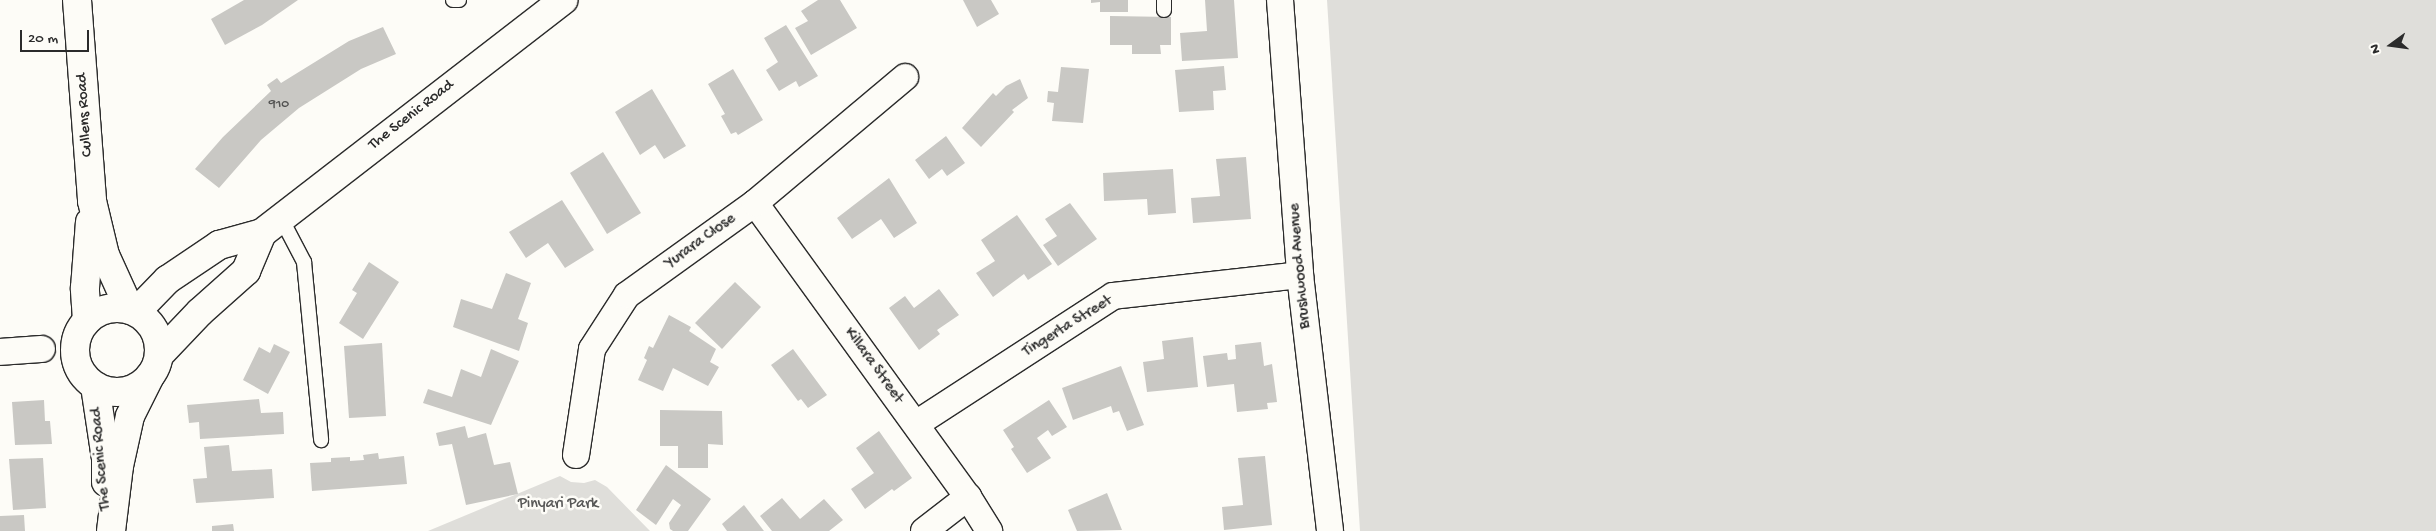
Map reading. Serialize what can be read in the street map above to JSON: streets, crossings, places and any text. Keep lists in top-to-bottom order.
{
  "streets": {
    "main road": ["Cullens Road", "The Scenic Road"],
    "street": [
      "Yurara Close",
      "Brushwood Avenue",
      "Tingerta Street",
      "Killara Street"
    ]
  },
  "crossings": [
    ["Cullens Road", "The Scenic Road"],
    ["Yurara Close", "Killara Street"],
    ["Brushwood Avenue", "Tingerta Street"],
    ["Tingerta Street", "Killara Street"]
  ],
  "parks": ["Pinyari Park"],
  "house_numbers": ["910"],
  "scale_bar": "20 m",
  "north": "left"
}
